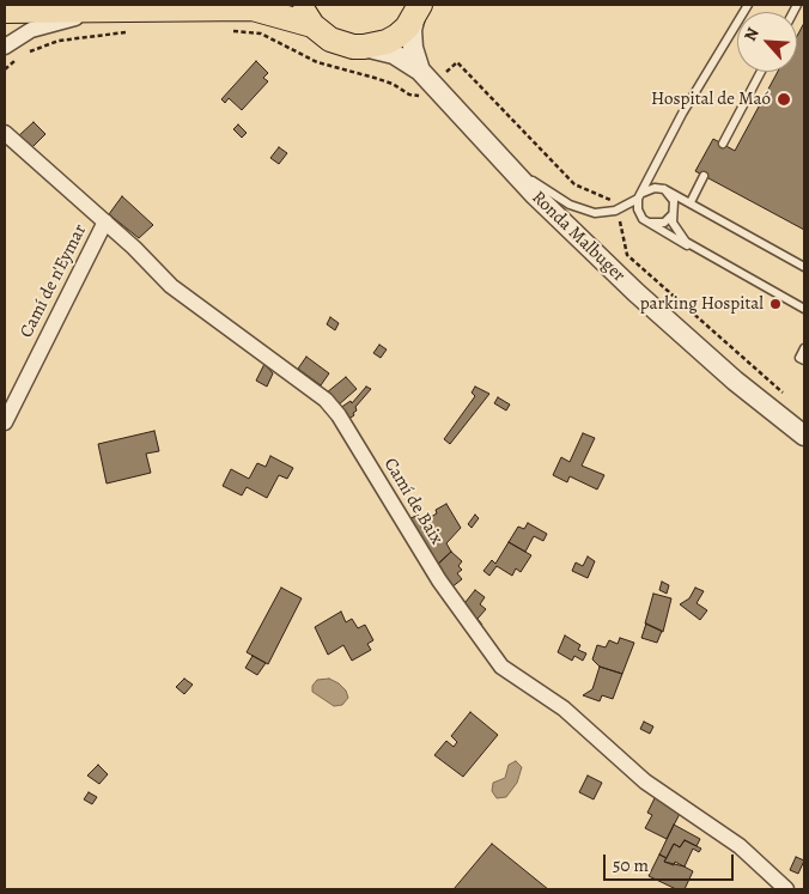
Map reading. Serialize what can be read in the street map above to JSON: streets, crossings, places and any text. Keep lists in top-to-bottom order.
{
  "streets": {
    "street": ["Ronda Malbuger", "Camí de n'Eymar", "Camí de Baix"]
  },
  "crossings": [
    ["Camí de n'Eymar", "Camí de Baix"]
  ],
  "places": ["Hospital de Maó", "parking Hospital"],
  "scale_bar": "50 m",
  "north": "top left"
}
